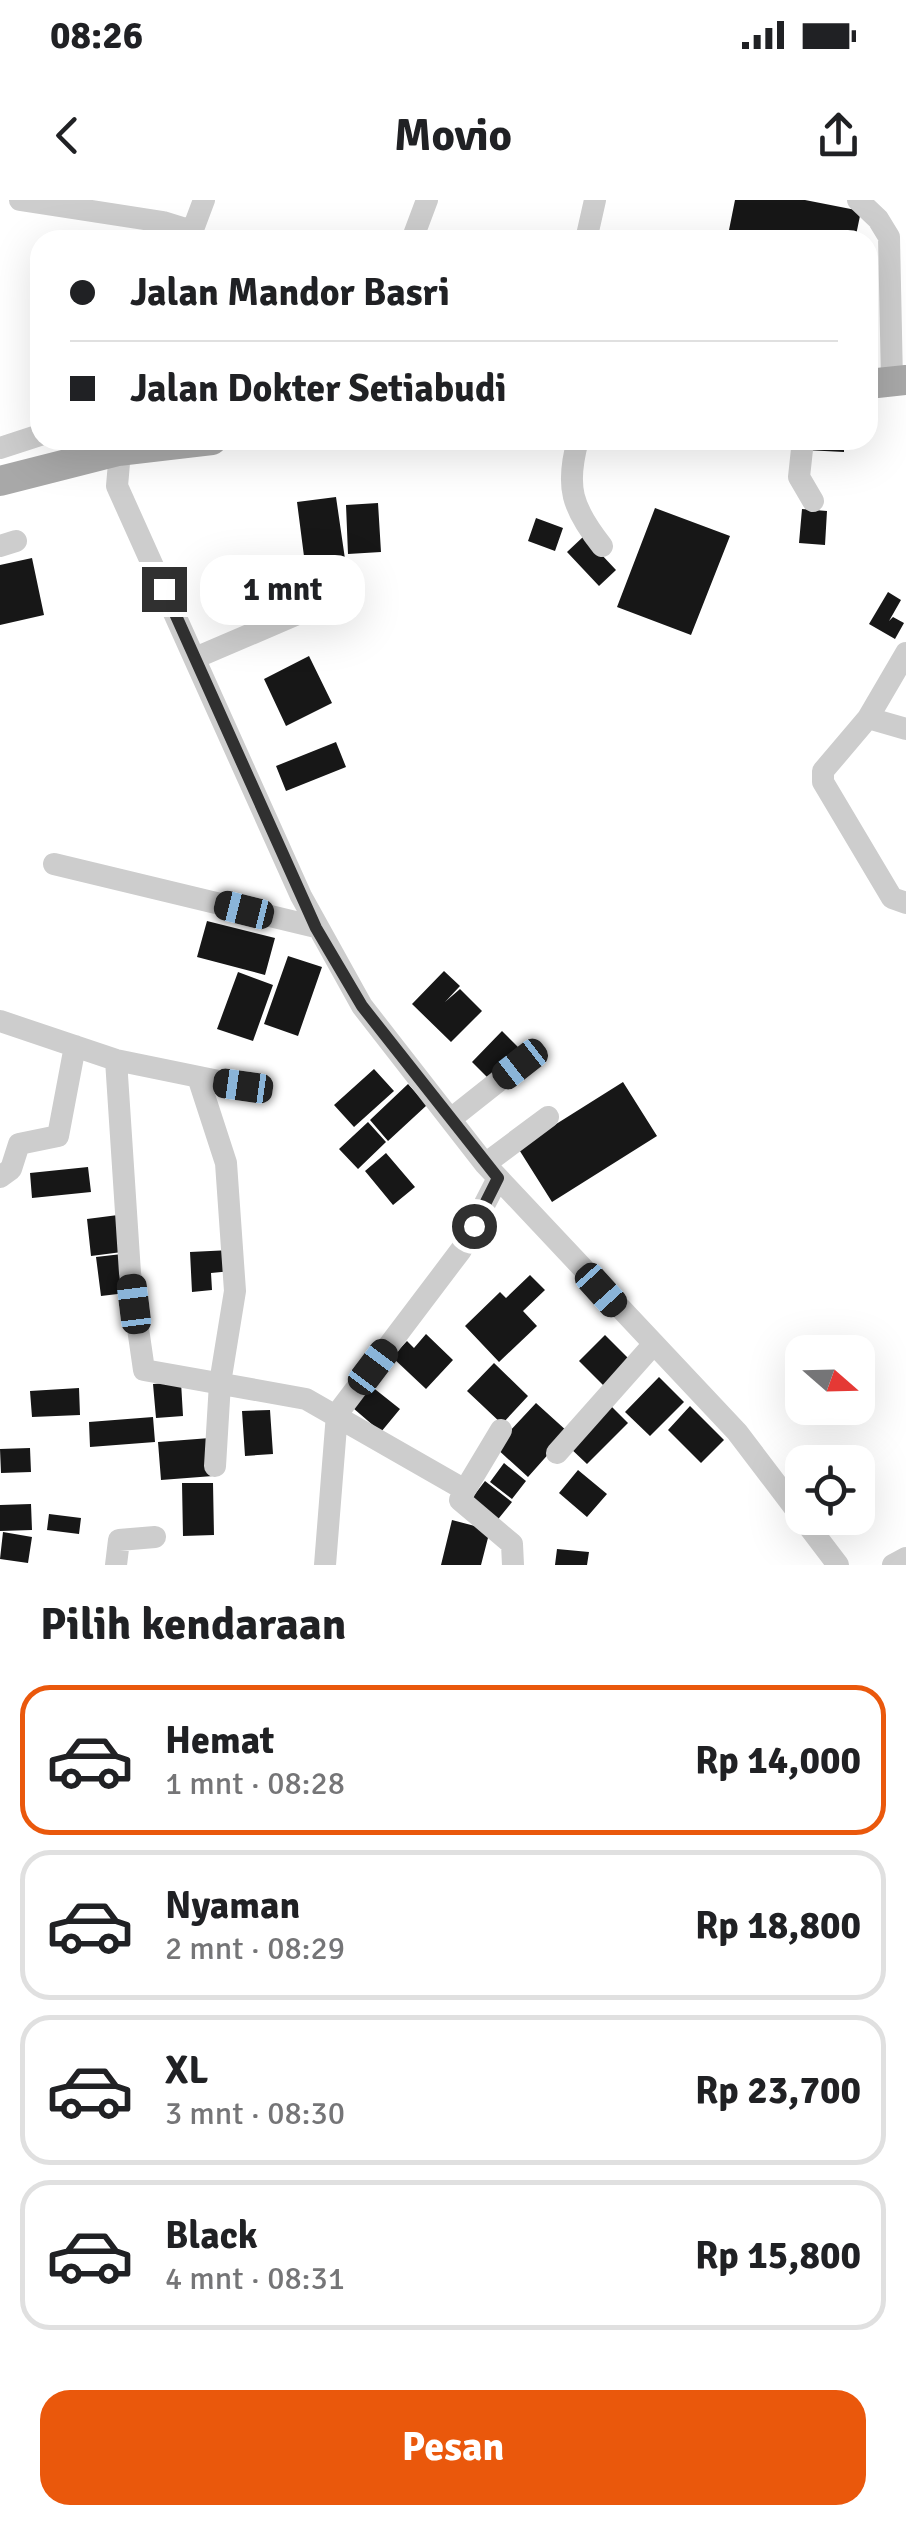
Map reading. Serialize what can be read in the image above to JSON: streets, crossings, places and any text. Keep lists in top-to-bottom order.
{
  "north": "right",
  "page": {
    "status": "08:26",
    "header": "Movio",
    "banner": ["Jalan Mandor Basri", "Jalan Dokter Setiabudi"],
    "bubble": "1 mnt",
    "heading": "Pilih kendaraan",
    "list": [
      {
        "name": "Hemat",
        "note": "1 mnt · 08:28",
        "value": "Rp 14,000"
      },
      {
        "name": "Nyaman",
        "note": "2 mnt · 08:29",
        "value": "Rp 18,800"
      },
      {
        "name": "XL",
        "note": "3 mnt · 08:30",
        "value": "Rp 23,700"
      },
      {
        "name": "Black",
        "note": "4 mnt · 08:31",
        "value": "Rp 15,800"
      }
    ],
    "buttons": "Pesan"
  }
}
